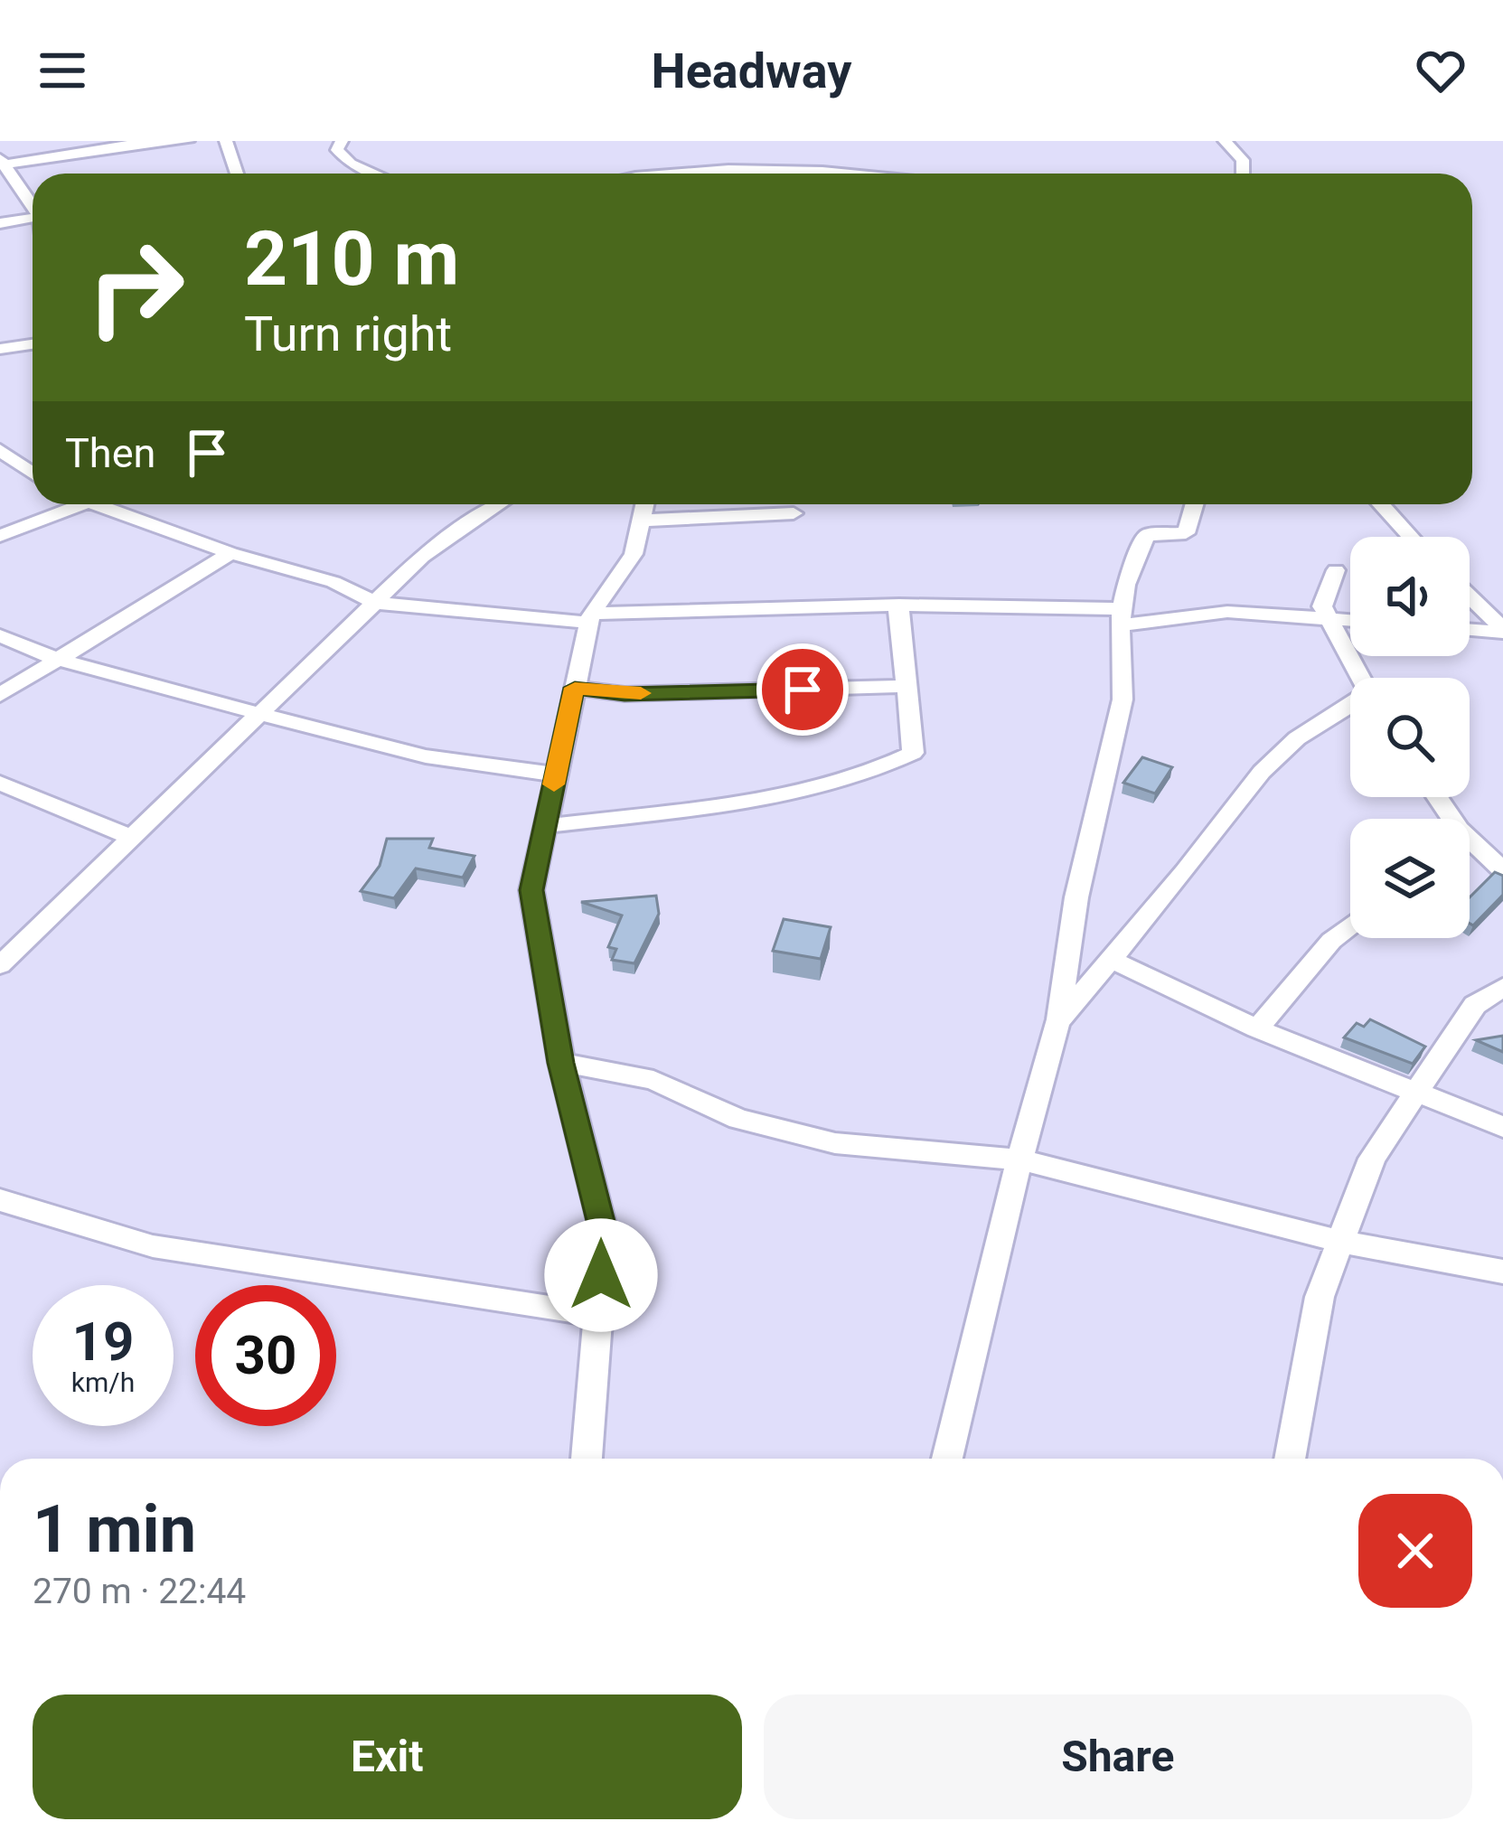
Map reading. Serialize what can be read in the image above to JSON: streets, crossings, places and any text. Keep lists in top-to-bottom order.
{
  "page": {
    "header": "Headway",
    "turn": ["210 m", "Turn right"],
    "then": "Then",
    "speed": "19 km/h",
    "limit": "30",
    "heading": ["1 min", "270 m · 22:44"],
    "buttons": ["Exit", "Share"]
  }
}
